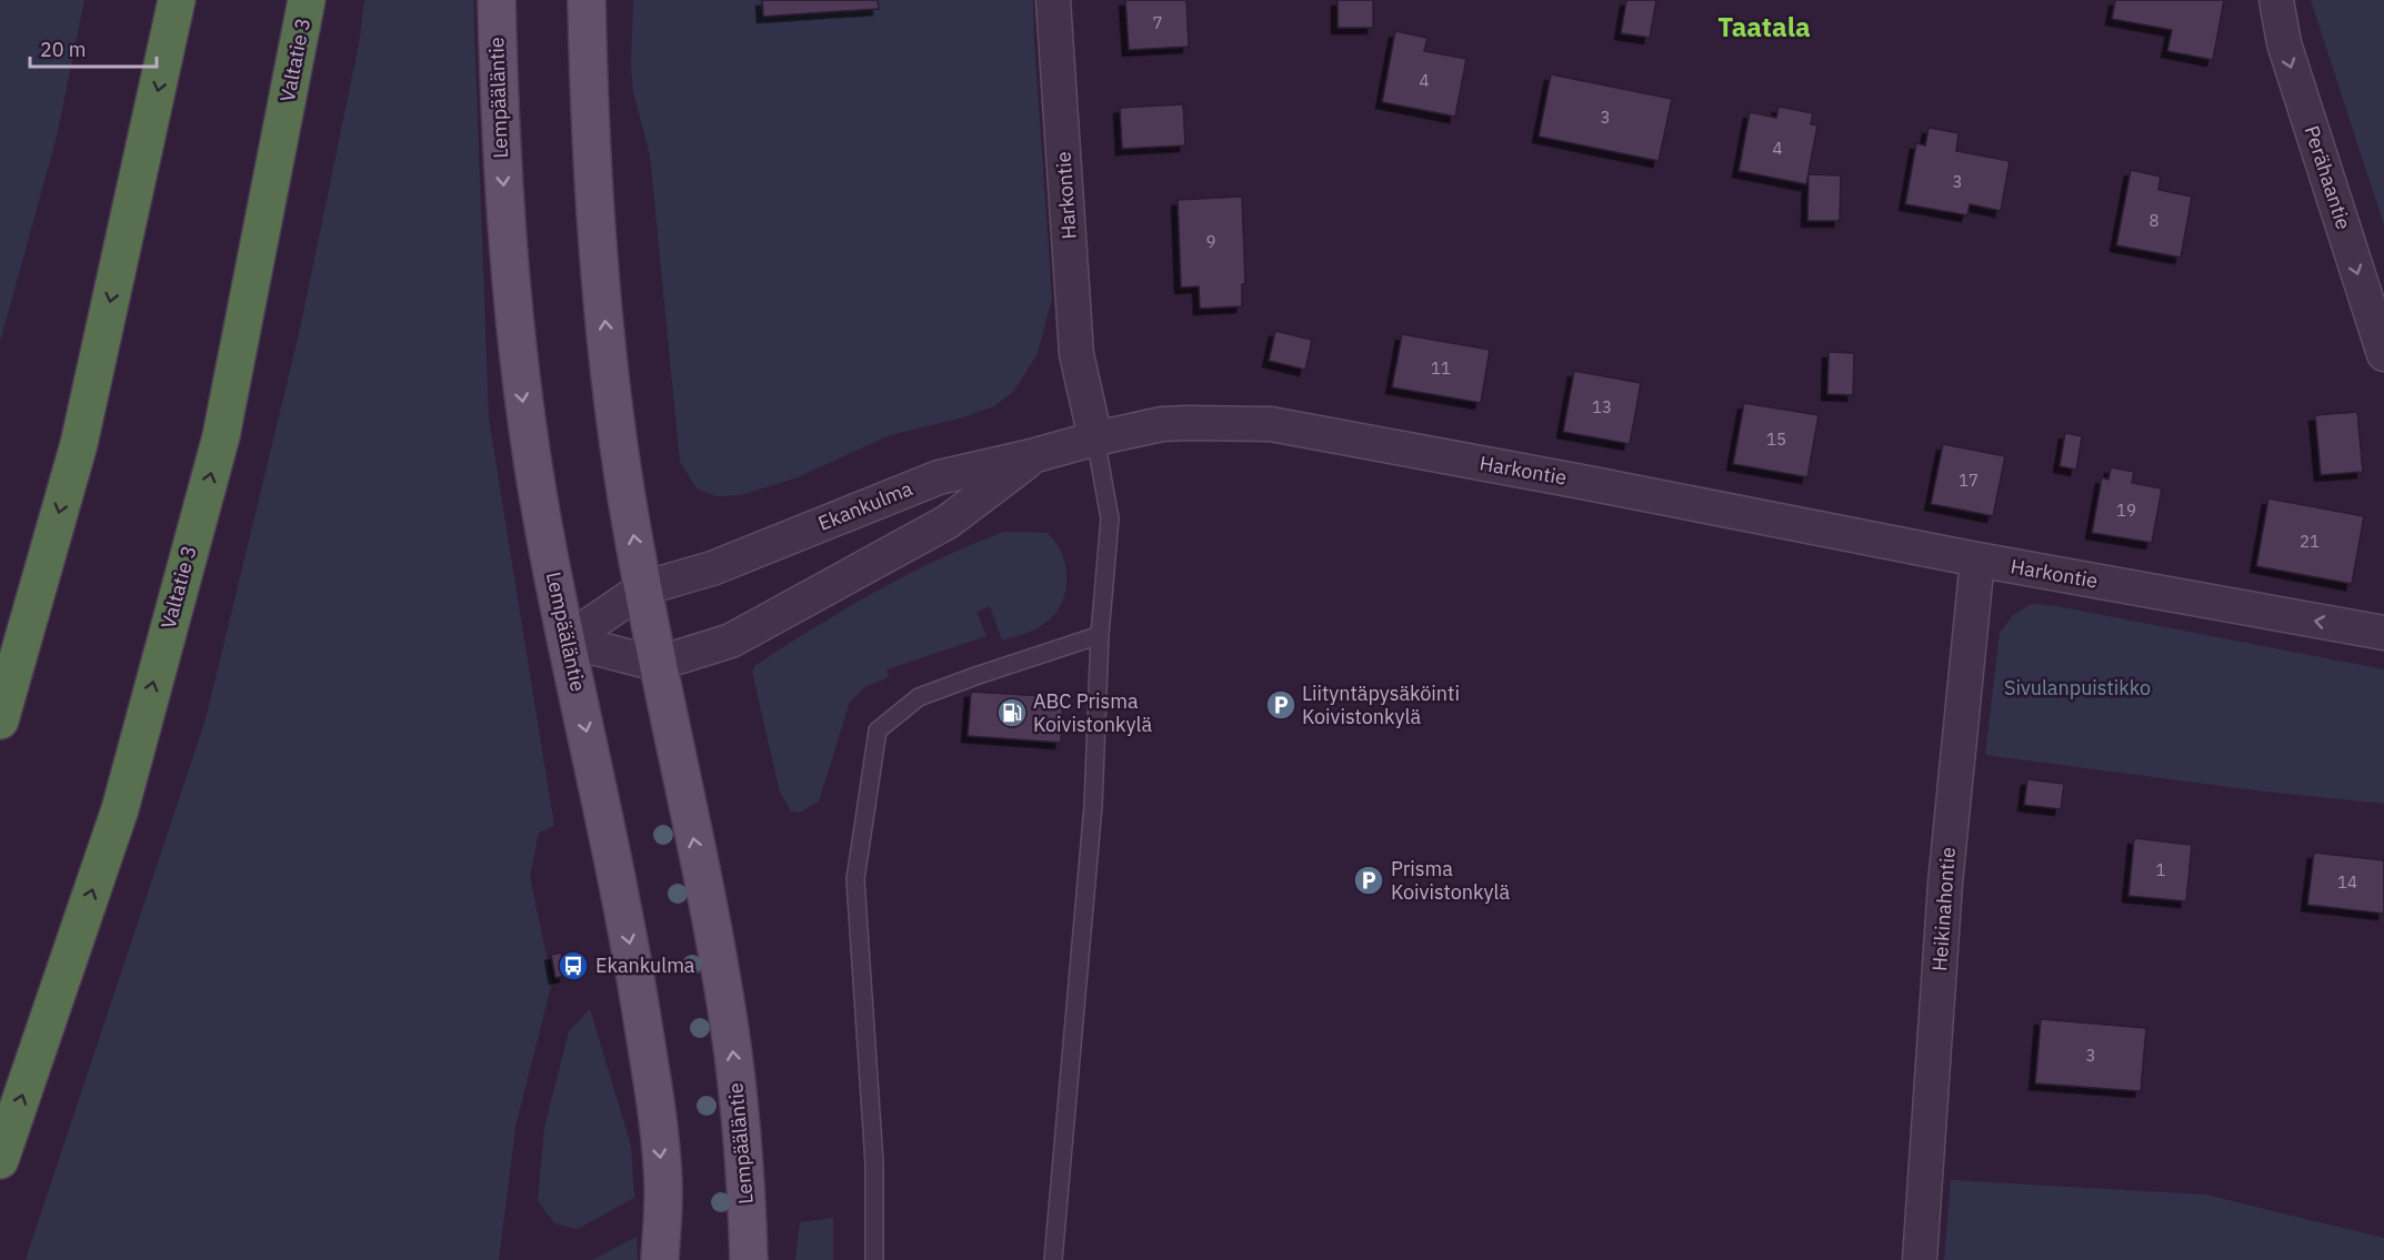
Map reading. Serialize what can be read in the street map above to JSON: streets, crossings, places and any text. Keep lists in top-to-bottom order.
{
  "streets": {
    "highway": ["Valtatie 3"],
    "main road": ["Lempääläntie"],
    "street": [
      "Perähaantie",
      "Harkontie",
      "Ekankulma",
      "Heikinahontie"
    ]
  },
  "crossings": [
    ["Lempääläntie", "Ekankulma"],
    ["Harkontie", "Ekankulma"],
    ["Harkontie", "Heikinahontie"]
  ],
  "one_way": ["Perähaantie"],
  "districts": ["Taatala"],
  "parks": ["Sivulanpuistikko"],
  "places": {
    "parking": ["Liityntäpysäköinti Koivistonkylä", "Prisma Koivistonkylä"],
    "fuel station": ["ABC Prisma Koivistonkylä"],
    "bus stop": ["Ekankulma"]
  },
  "house_numbers": [
    "7",
    "4",
    "3",
    "4",
    "3",
    "8",
    "9",
    "11",
    "13",
    "15",
    "17",
    "19",
    "21",
    "1",
    "14",
    "3"
  ],
  "scale_bar": "20 m"
}
